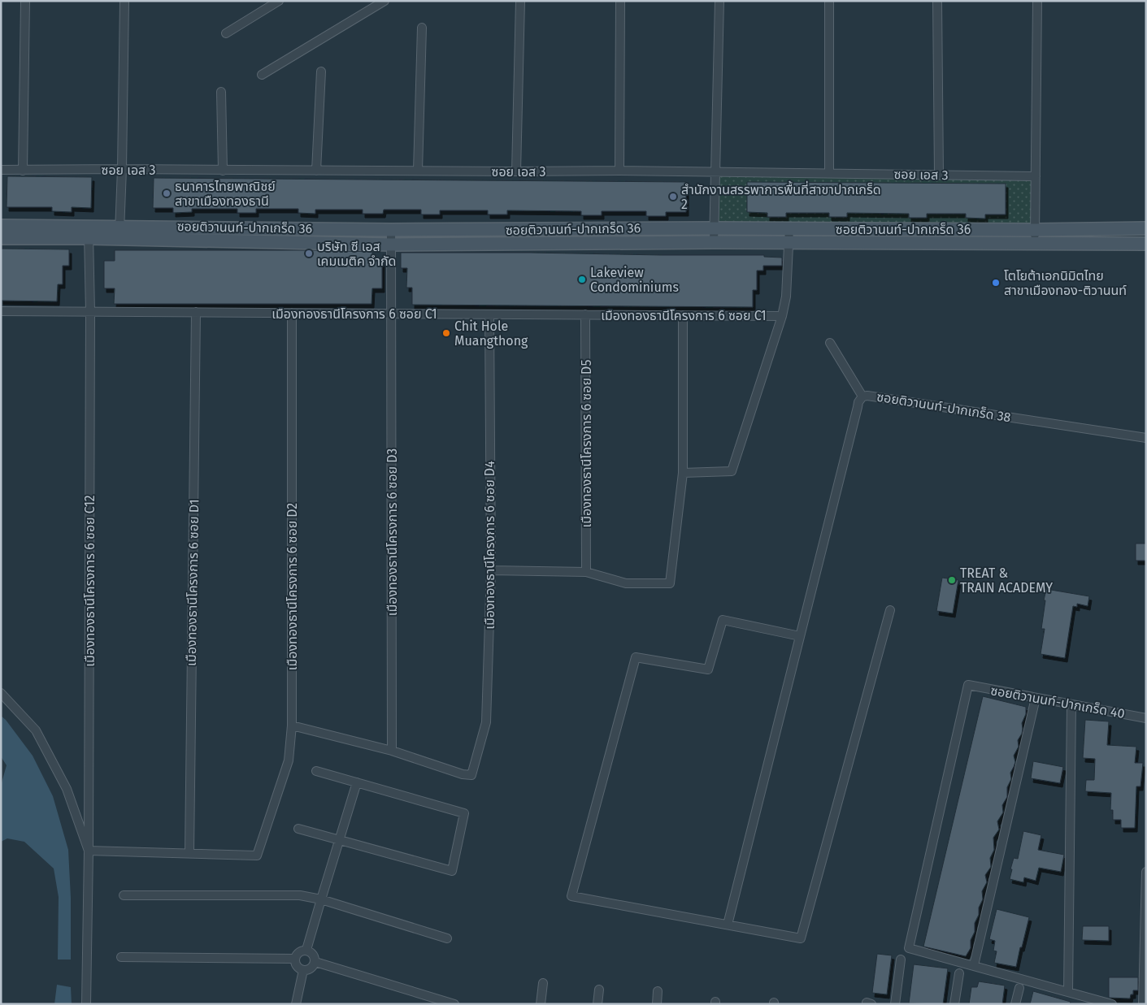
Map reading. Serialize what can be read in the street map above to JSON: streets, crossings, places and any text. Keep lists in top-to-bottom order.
{
  "streets": {
    "street": [
      "ซอย เอส 3",
      "ซอยติวานนท์-ปากเกร็ด 36",
      "เมืองทองธานีโครงการ 6 ซอย C1",
      "ซอยติวานนท์-ปากเกร็ด 38",
      "เมืองทองธานีโครงการ 6 ซอย D5",
      "เมืองทองธานีโครงการ 6 ซอย D3",
      "เมืองทองธานีโครงการ 6 ซอย D4",
      "เมืองทองธานีโครงการ 6 ซอย C12",
      "เมืองทองธานีโครงการ 6 ซอย D1",
      "เมืองทองธานีโครงการ 6 ซอย D2",
      "ซอยติวานนท์-ปากเกร็ด 40"
    ]
  },
  "crossings": [
    ["ซอยติวานนท์-ปากเกร็ด 36", "เมืองทองธานีโครงการ 6 ซอย D3"],
    ["ซอยติวานนท์-ปากเกร็ด 36", "เมืองทองธานีโครงการ 6 ซอย C12"],
    ["เมืองทองธานีโครงการ 6 ซอย C1", "เมืองทองธานีโครงการ 6 ซอย D5"],
    ["เมืองทองธานีโครงการ 6 ซอย C1", "เมืองทองธานีโครงการ 6 ซอย D3"],
    ["เมืองทองธานีโครงการ 6 ซอย C1", "เมืองทองธานีโครงการ 6 ซอย D4"],
    ["เมืองทองธานีโครงการ 6 ซอย C1", "เมืองทองธานีโครงการ 6 ซอย C12"],
    ["เมืองทองธานีโครงการ 6 ซอย C1", "เมืองทองธานีโครงการ 6 ซอย D1"],
    ["เมืองทองธานีโครงการ 6 ซอย C1", "เมืองทองธานีโครงการ 6 ซอย D2"],
    ["เมืองทองธานีโครงการ 6 ซอย D3", "เมืองทองธานีโครงการ 6 ซอย D4"],
    ["เมืองทองธานีโครงการ 6 ซอย D1", "เมืองทองธานีโครงการ 6 ซอย D2"]
  ],
  "places": [
    "ธนาคารไทยพาณิชย์ สาขาเมืองทองธานี",
    "สำนักงานสรรพาการพื้นที่สาขาปากเกร็ด 2",
    "บริษัท ซี เอส เคมเมติค จำกัด",
    "Lakeview Condominiums",
    "โตโยต้าเอกนิมิตไทย สาขาเมืองทอง-ติวานนท์",
    "Chit Hole Muangthong",
    "TREAT & TRAIN ACADEMY"
  ]
}
